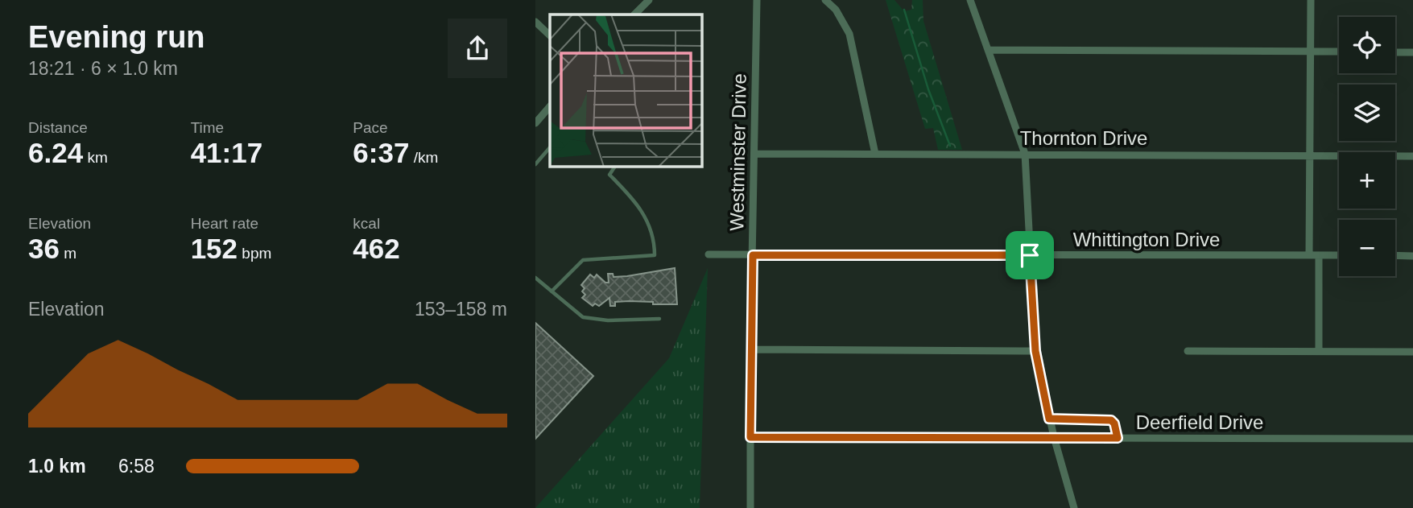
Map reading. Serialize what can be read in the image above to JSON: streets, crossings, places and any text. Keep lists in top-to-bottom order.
{
  "streets": {
    "street": [
      "Thornton Drive",
      "Westminster Drive",
      "Whittington Drive",
      "Deerfield Drive"
    ]
  },
  "crossings": [
    ["Thornton Drive", "Westminster Drive"],
    ["Westminster Drive", "Whittington Drive"],
    ["Westminster Drive", "Deerfield Drive"]
  ],
  "page": {
    "heading": ["Evening run", "18:21 · 6 × 1.0 km"],
    "map_buttons": ["+", "−"],
    "stats": [
      ["Distance", "6.24 km"],
      ["Time", "41:17"],
      ["Pace", "6:37 /km"],
      ["Elevation", "36 m"],
      ["Heart rate", "152 bpm"],
      ["kcal", "462"]
    ],
    "chart": ["Elevation", "153–158 m"],
    "list": [
      {
        "name": "1.0 km",
        "note": "6:58"
      }
    ]
  }
}
